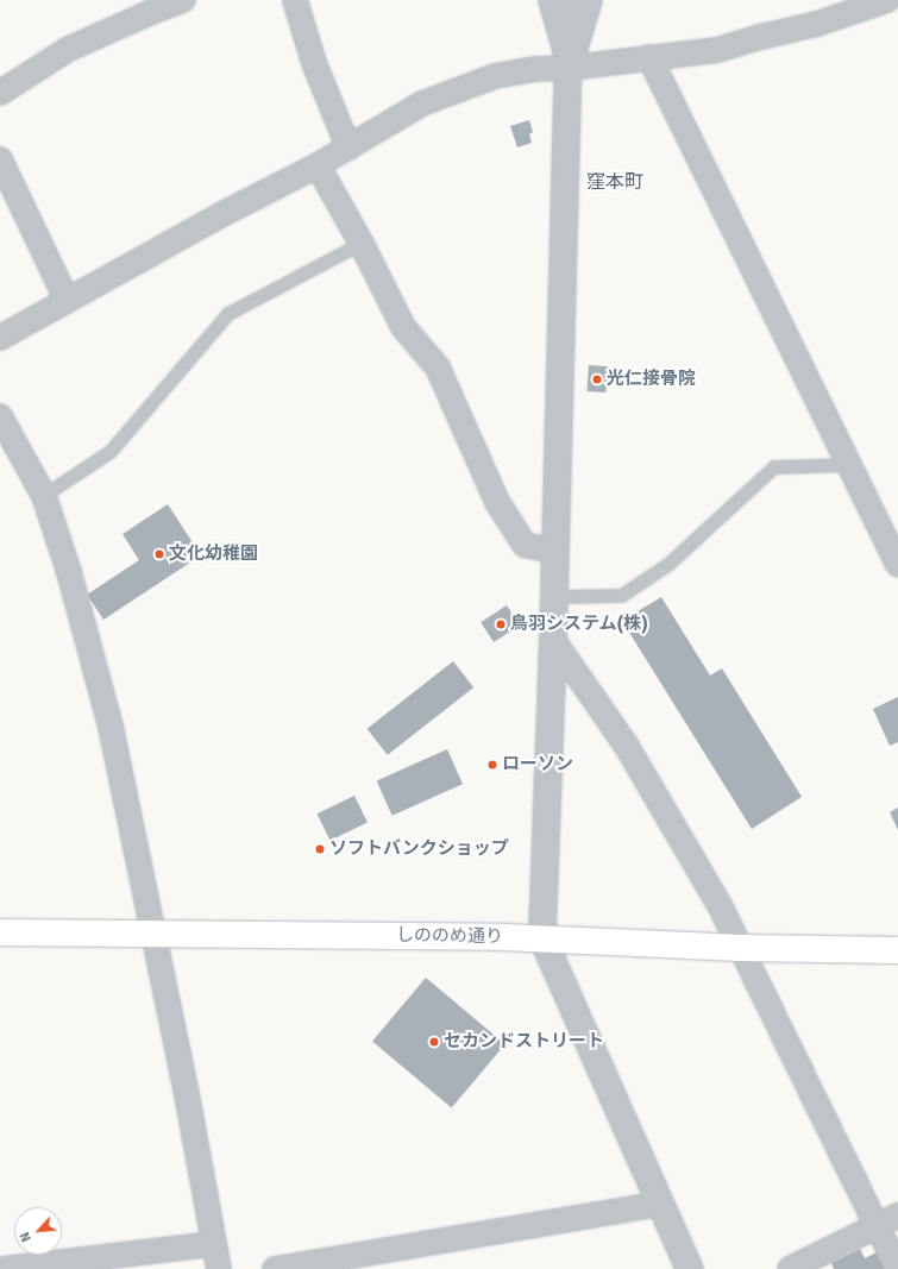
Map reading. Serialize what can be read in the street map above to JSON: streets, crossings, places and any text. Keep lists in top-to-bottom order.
{
  "streets": {
    "main road": ["しののめ通り"]
  },
  "districts": ["窪本町"],
  "places": [
    "光仁接骨院",
    "文化幼稚園",
    "鳥羽システム(株)",
    "ローソン",
    "ソフトバンクショップ",
    "セカンドストリート"
  ],
  "north": "bottom left"
}
